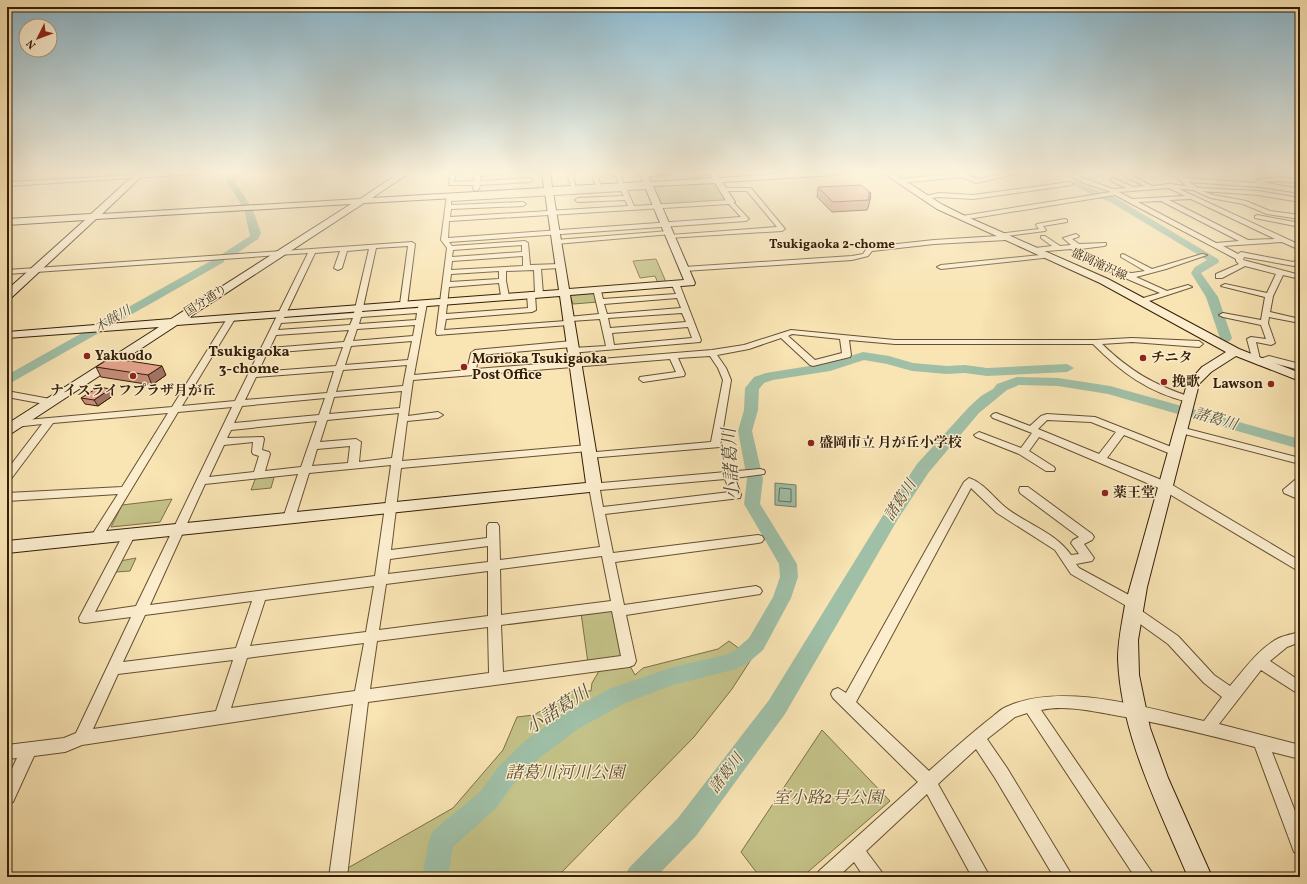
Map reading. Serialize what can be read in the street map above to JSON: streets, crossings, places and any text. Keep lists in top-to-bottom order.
{
  "streets": {
    "street": ["盛岡滝沢線", "国分通り"]
  },
  "districts": ["Tsukigaoka 2-chome", "Tsukigaoka 3-chome"],
  "water": ["木賊川", "諸葛川", "小諸葛川"],
  "parks": ["諸葛川河川公園", "室小路2号公園"],
  "places": [
    "Yakuodo",
    "チニタ",
    "Morioka Tsukigaoka Post Office",
    "ナイスライフプラザ月が丘",
    "挽歌",
    "Lawson",
    "盛岡市立 月が丘小学校",
    "薬王堂"
  ],
  "north": "bottom left"
}
